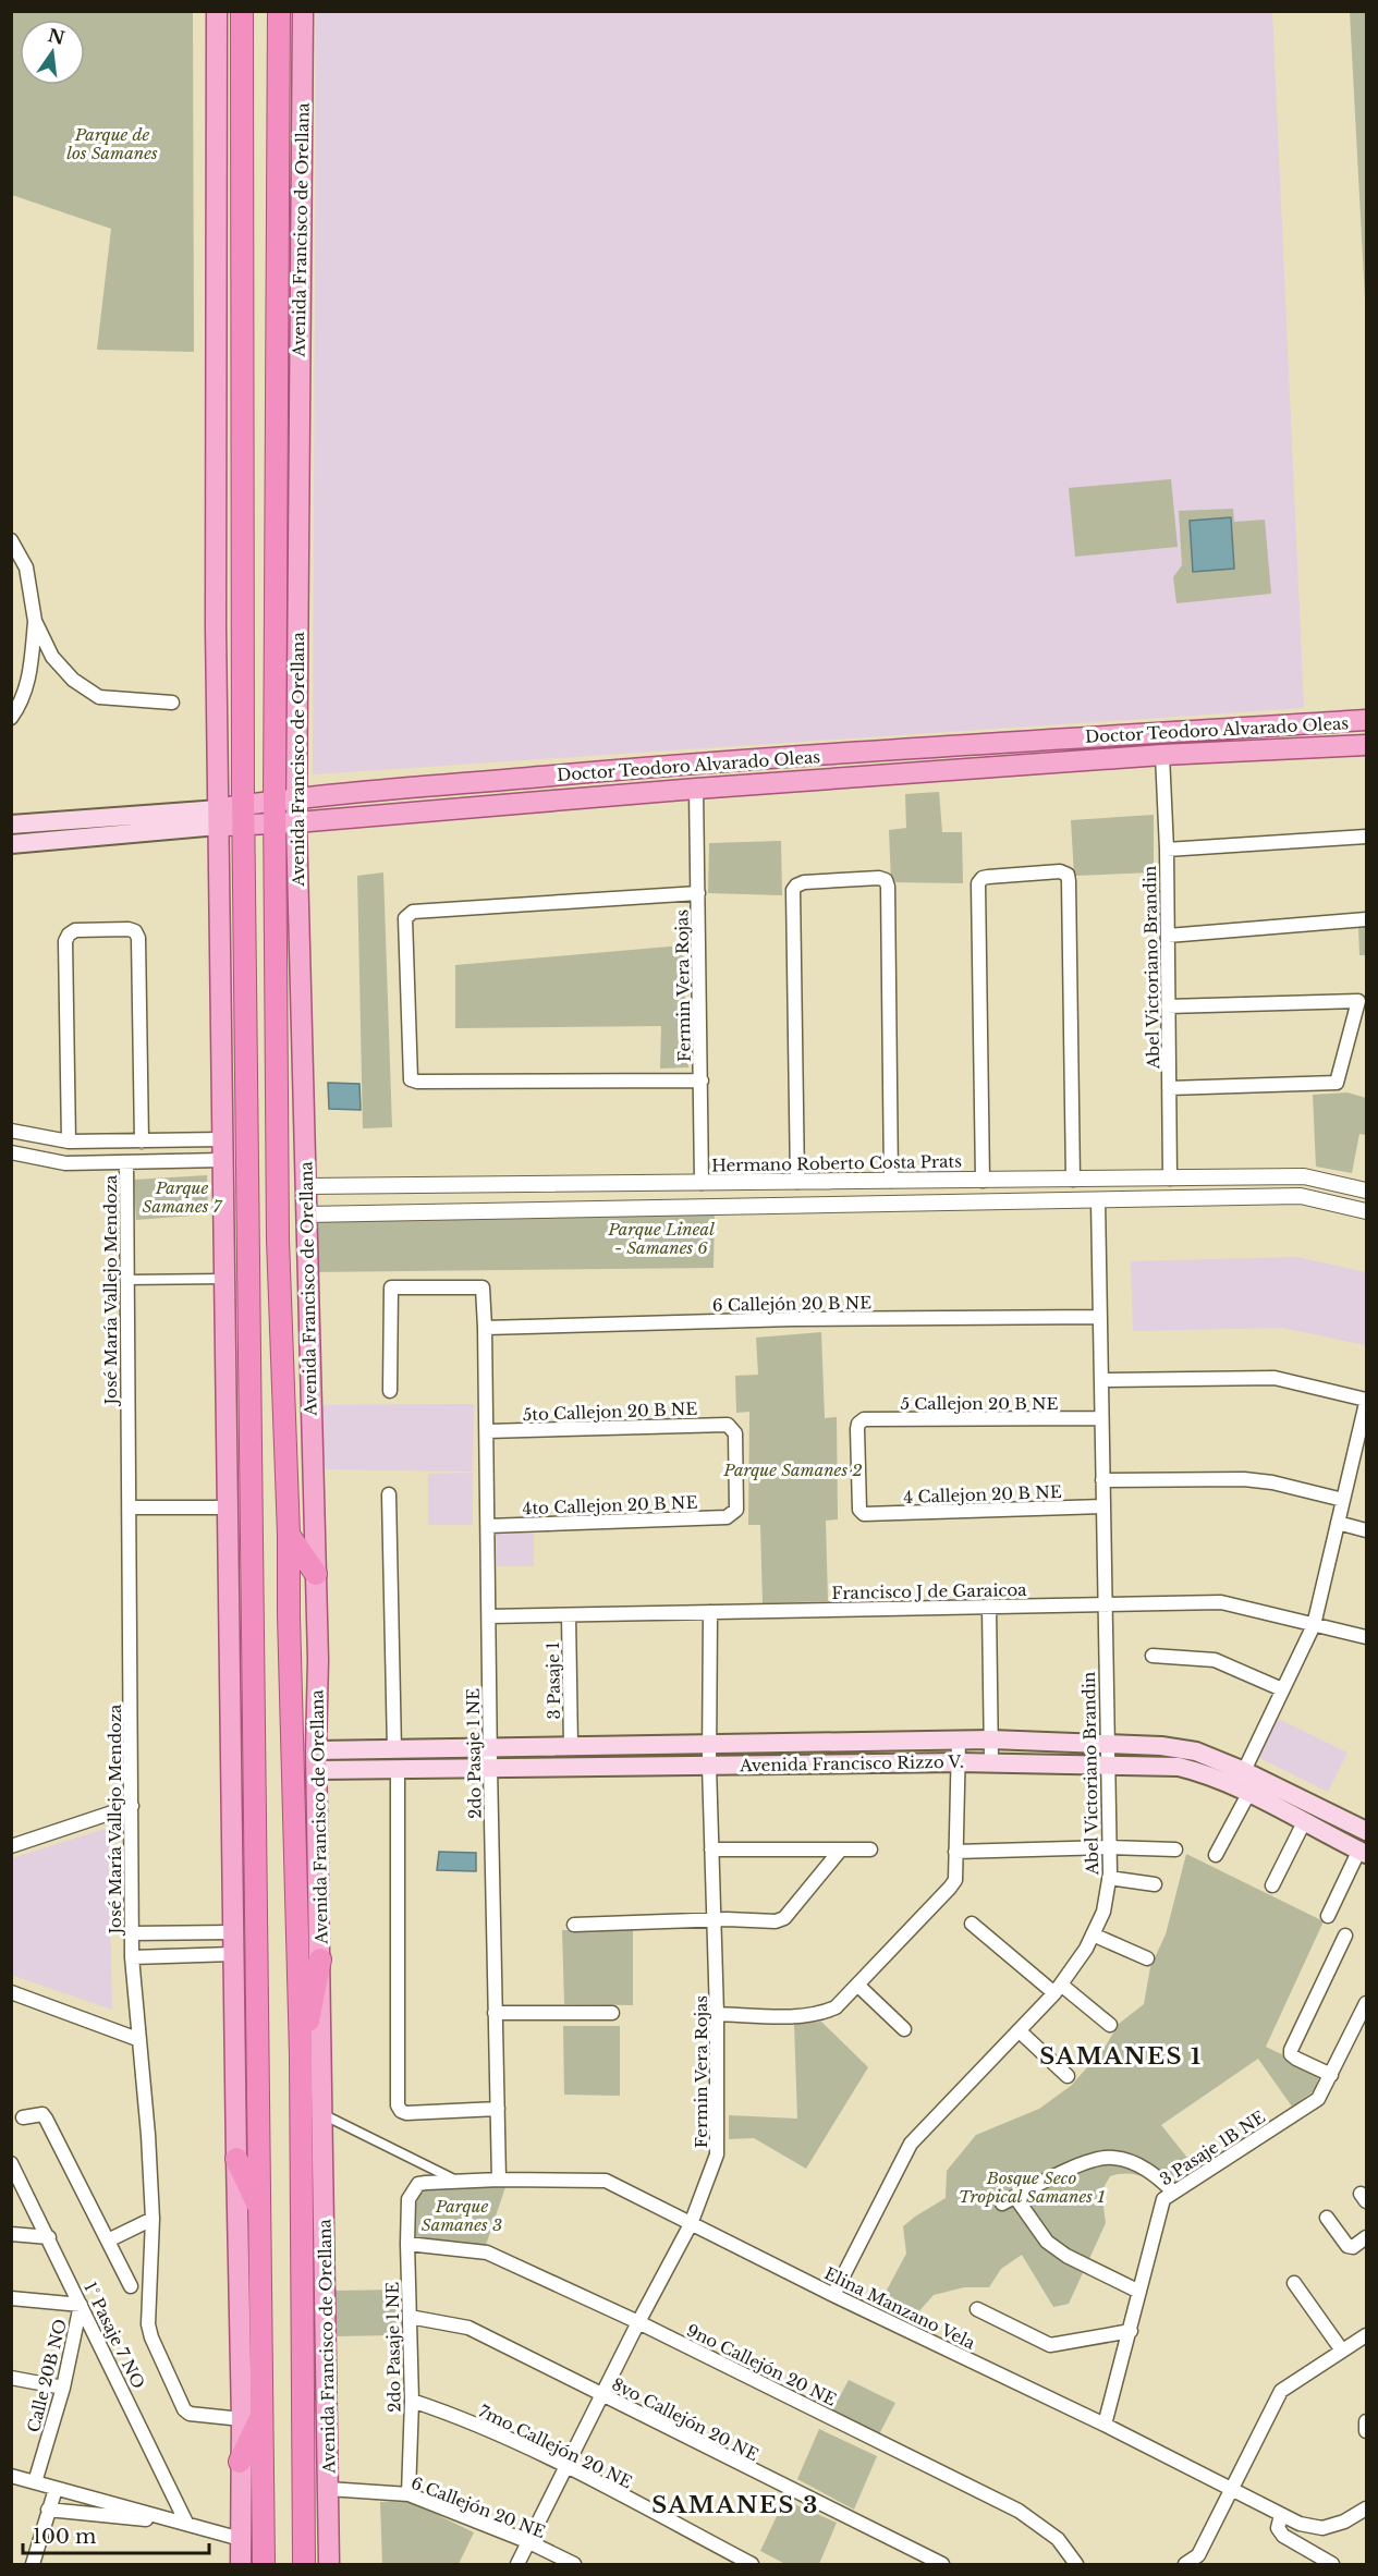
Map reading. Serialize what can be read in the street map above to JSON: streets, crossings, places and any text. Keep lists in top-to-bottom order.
{
  "streets": {
    "highway": ["Avenida Francisco de Orellana"],
    "main road": ["Doctor Teodoro Alvarado Oleas", "Avenida Francisco Rizzo V."],
    "street": [
      "Abel Victoriano Brandin",
      "Fermin Vera Rojas",
      "Hermano Roberto Costa Prats",
      "José María Vallejo Mendoza",
      "6 Callejón 20 B NE",
      "5 Callejon 20 B NE",
      "5to Callejon 20 B NE",
      "4 Callejon 20 B NE",
      "4to Callejon 20 B NE",
      "Francisco J de Garaicoa",
      "3 Pasaje 1",
      "2do Pasaje 1 NE",
      "3 Pasaje 1B NE",
      "Elina Manzano Vela",
      "1° Pasaje 7 NO",
      "9no Callejón 20 NE",
      "Calle 20B NO",
      "8vo Callejón 20 NE",
      "7mo Callejón 20 NE",
      "6 Callejón 20 NE"
    ]
  },
  "crossings": [
    ["Avenida Francisco de Orellana", "Doctor Teodoro Alvarado Oleas"],
    ["Avenida Francisco de Orellana", "Hermano Roberto Costa Prats"],
    ["Avenida Francisco de Orellana", "Avenida Francisco Rizzo V."],
    ["Avenida Francisco de Orellana", "6 Callejón 20 NE"],
    ["Doctor Teodoro Alvarado Oleas", "Abel Victoriano Brandin"],
    ["Doctor Teodoro Alvarado Oleas", "Fermin Vera Rojas"],
    ["Abel Victoriano Brandin", "Hermano Roberto Costa Prats"],
    ["Abel Victoriano Brandin", "6 Callejón 20 B NE"],
    ["Abel Victoriano Brandin", "5 Callejon 20 B NE"],
    ["Abel Victoriano Brandin", "4 Callejon 20 B NE"],
    ["Abel Victoriano Brandin", "Francisco J de Garaicoa"],
    ["Abel Victoriano Brandin", "Avenida Francisco Rizzo V."],
    ["Abel Victoriano Brandin", "Elina Manzano Vela"],
    ["Fermin Vera Rojas", "Hermano Roberto Costa Prats"],
    ["Fermin Vera Rojas", "Francisco J de Garaicoa"],
    ["Fermin Vera Rojas", "Avenida Francisco Rizzo V."],
    ["Fermin Vera Rojas", "Elina Manzano Vela"],
    ["Fermin Vera Rojas", "9no Callejón 20 NE"],
    ["Fermin Vera Rojas", "8vo Callejón 20 NE"],
    ["Fermin Vera Rojas", "7mo Callejón 20 NE"],
    ["Fermin Vera Rojas", "6 Callejón 20 NE"],
    ["6 Callejón 20 B NE", "2do Pasaje 1 NE"],
    ["5 Callejon 20 B NE", "4 Callejon 20 B NE"],
    ["5to Callejon 20 B NE", "4to Callejon 20 B NE"],
    ["5to Callejon 20 B NE", "2do Pasaje 1 NE"],
    ["4to Callejon 20 B NE", "2do Pasaje 1 NE"],
    ["Francisco J de Garaicoa", "3 Pasaje 1"],
    ["Francisco J de Garaicoa", "2do Pasaje 1 NE"],
    ["3 Pasaje 1", "Avenida Francisco Rizzo V."],
    ["2do Pasaje 1 NE", "Avenida Francisco Rizzo V."],
    ["2do Pasaje 1 NE", "Elina Manzano Vela"],
    ["2do Pasaje 1 NE", "9no Callejón 20 NE"],
    ["2do Pasaje 1 NE", "8vo Callejón 20 NE"],
    ["2do Pasaje 1 NE", "7mo Callejón 20 NE"],
    ["2do Pasaje 1 NE", "6 Callejón 20 NE"],
    ["3 Pasaje 1B NE", "Elina Manzano Vela"],
    ["1° Pasaje 7 NO", "Calle 20B NO"]
  ],
  "districts": ["SAMANES 1", "SAMANES 3"],
  "parks": [
    "Parque de los Samanes",
    "Parque Samanes 7",
    "Parque Lineal - Samanes 6",
    "Parque Samanes 2",
    "Bosque Seco Tropical Samanes 1",
    "Parque Samanes 3"
  ],
  "scale_bar": "100 m",
  "north": "top"
}
